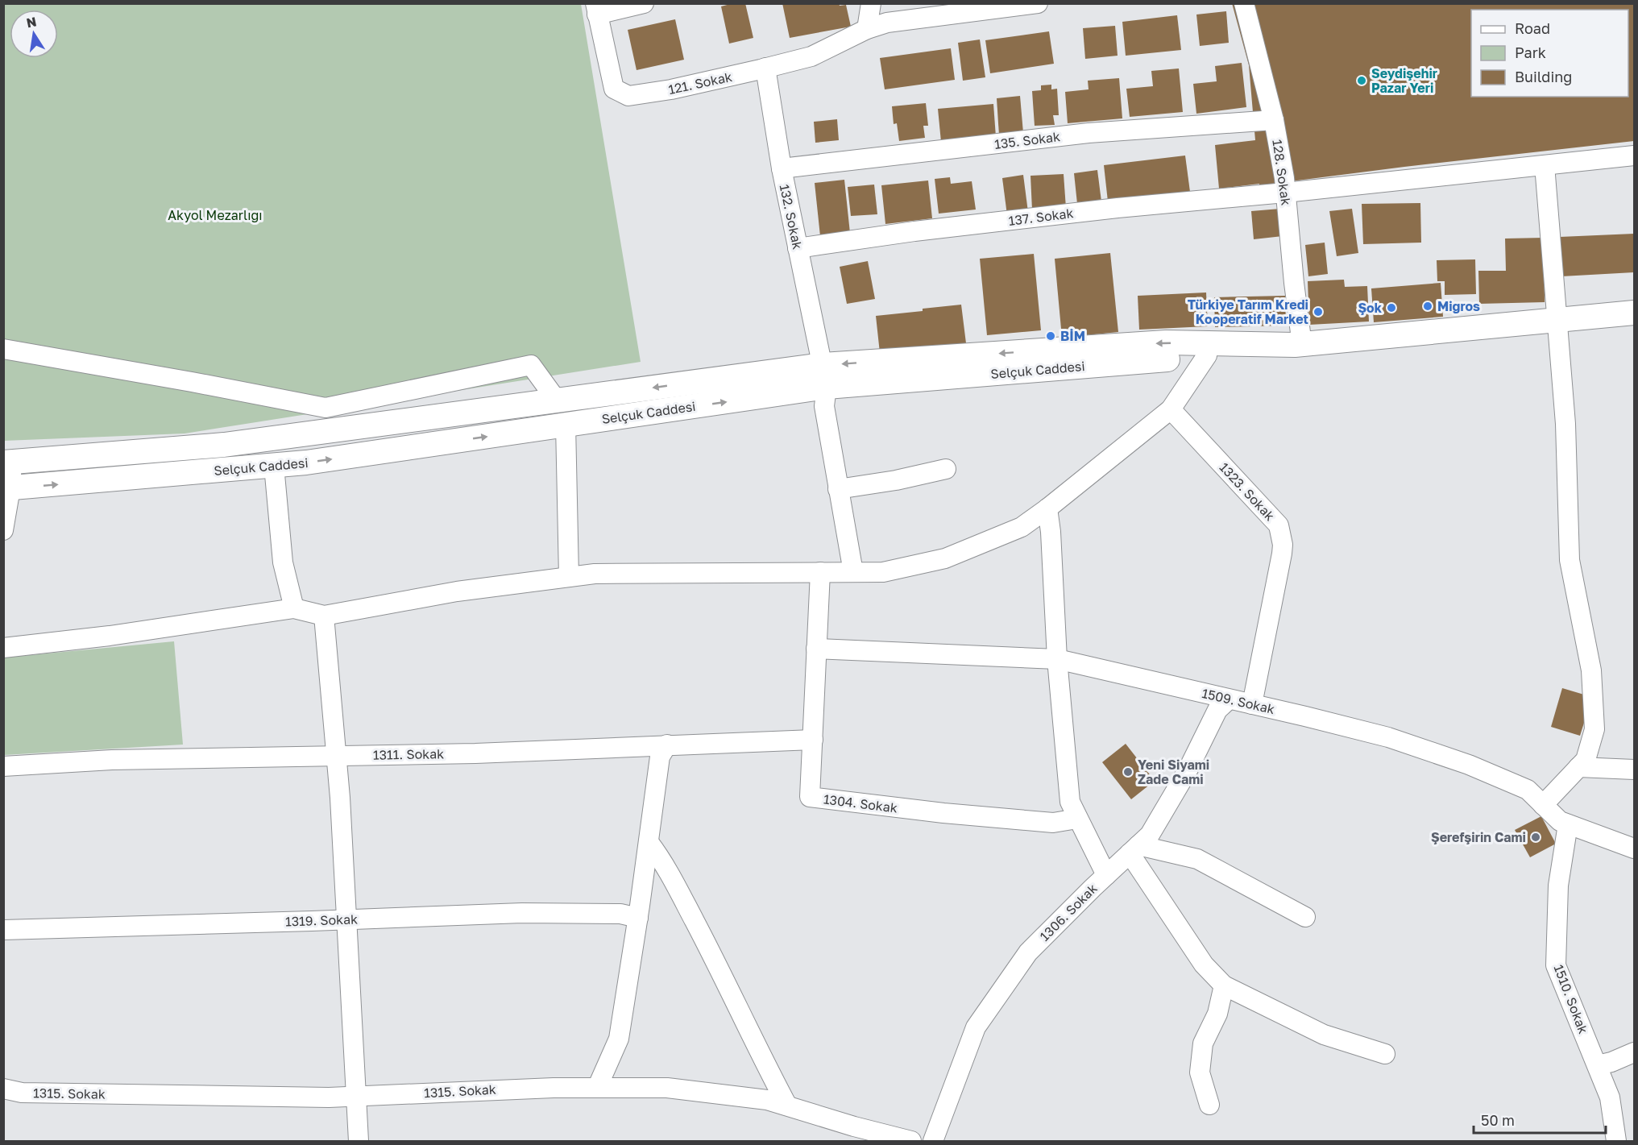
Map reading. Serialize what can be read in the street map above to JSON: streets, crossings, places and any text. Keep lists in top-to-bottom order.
{
  "streets": {
    "main road": ["Selçuk Caddesi"],
    "street": [
      "121. Sokak",
      "135. Sokak",
      "128. Sokak",
      "132. Sokak",
      "137. Sokak",
      "1323. Sokak",
      "1509. Sokak",
      "1311. Sokak",
      "1304. Sokak",
      "1306. Sokak",
      "1319. Sokak",
      "1510. Sokak",
      "1315. Sokak"
    ]
  },
  "crossings": [
    ["121. Sokak", "132. Sokak"],
    ["135. Sokak", "128. Sokak"],
    ["135. Sokak", "132. Sokak"],
    ["128. Sokak", "137. Sokak"],
    ["128. Sokak", "Selçuk Caddesi"],
    ["132. Sokak", "137. Sokak"],
    ["132. Sokak", "Selçuk Caddesi"],
    ["1323. Sokak", "1509. Sokak"],
    ["1509. Sokak", "1304. Sokak"],
    ["1509. Sokak", "1306. Sokak"],
    ["1509. Sokak", "1510. Sokak"],
    ["1311. Sokak", "1304. Sokak"]
  ],
  "parks": ["Akyol Mezarlığı"],
  "places": [
    "Seydişehir Pazar Yeri",
    "Migros",
    "Şok",
    "Türkiye Tarım Kredi Kooperatif Market",
    "BİM",
    "Yeni Siyami Zade Cami",
    "Şerefşirin Cami"
  ],
  "legend": ["Road", "Park", "Building"],
  "scale_bar": "50 m",
  "north": "top"
}
